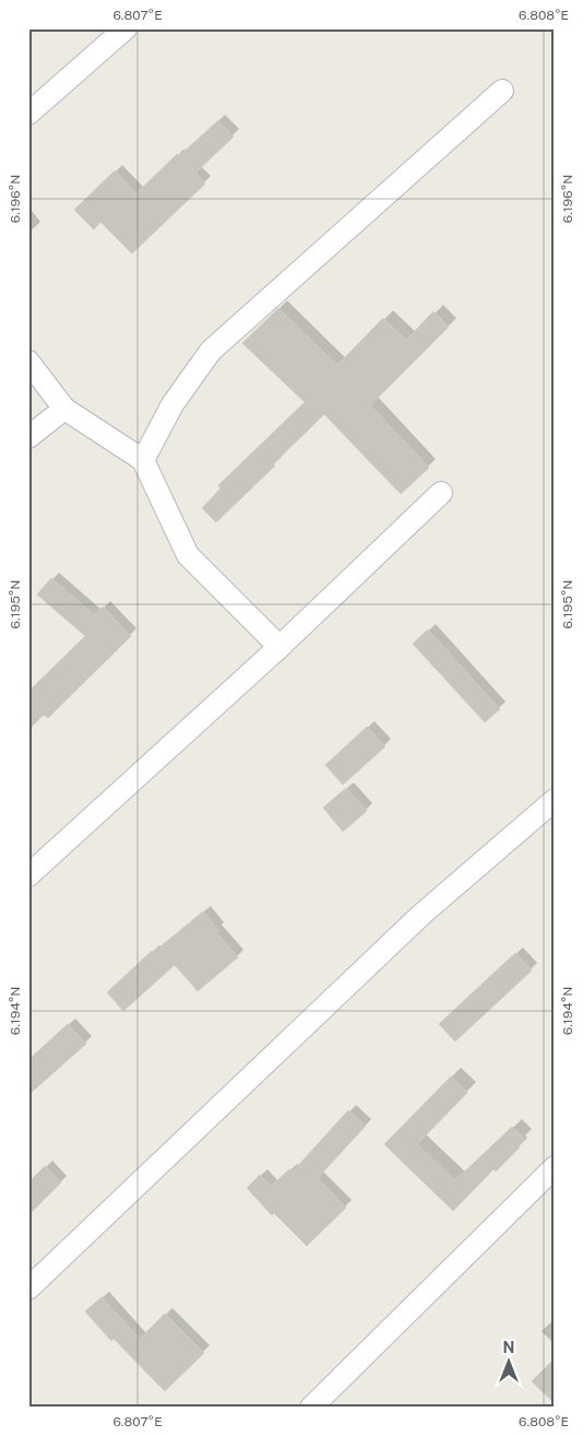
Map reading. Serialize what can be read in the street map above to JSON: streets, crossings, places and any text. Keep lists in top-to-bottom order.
{
  "north": "top",
  "coordinates": [
    "6.807°E",
    "6.808°E",
    "6.196°N",
    "6.195°N",
    "6.194°N"
  ]
}
